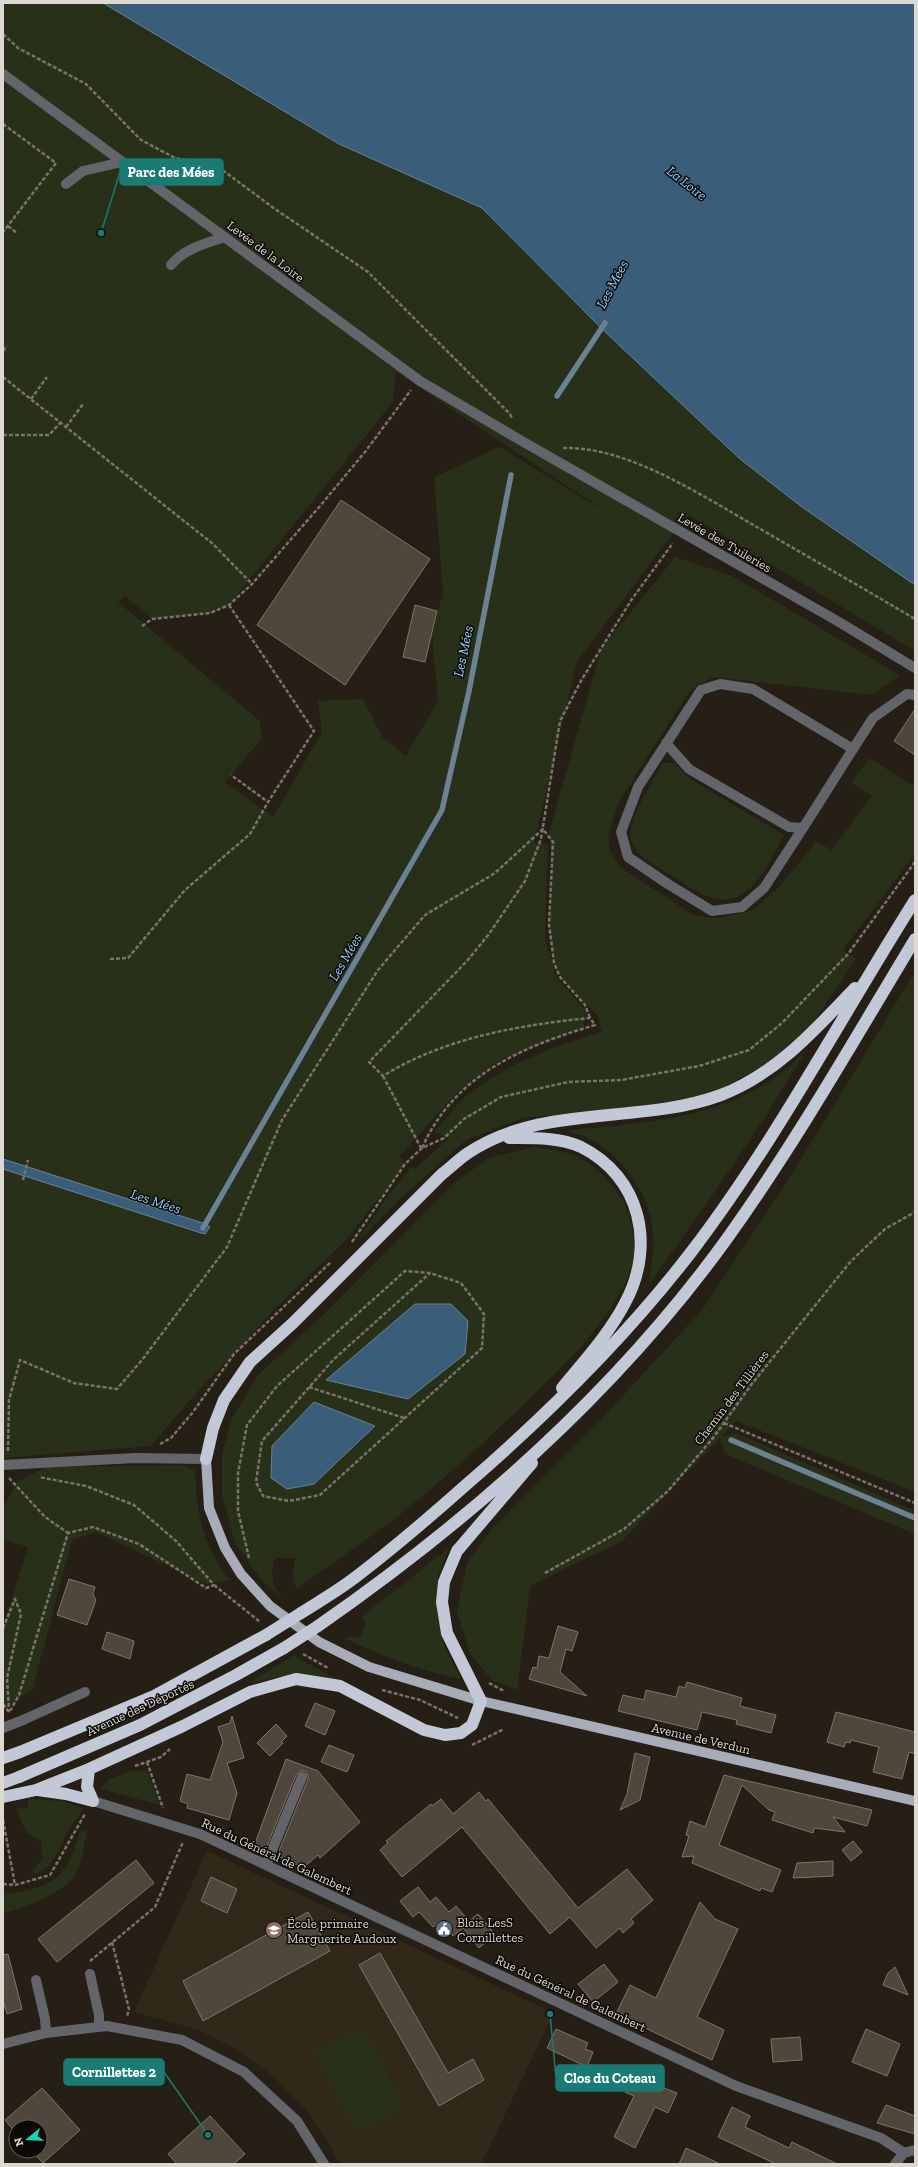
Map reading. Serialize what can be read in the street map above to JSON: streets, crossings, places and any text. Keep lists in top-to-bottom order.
{
  "streets": {
    "highway": ["Avenue des Déportés"],
    "main road": ["Avenue de Verdun"],
    "street": ["Levée de la Loire", "Levée des Tuileries", "Rue du Général de Galembert"],
    "path": ["Chemin des Tillières"]
  },
  "crossings": [
    ["Levée de la Loire", "Levée des Tuileries"]
  ],
  "water": ["La Loire", "Les Mées"],
  "places": {
    "other": ["Parc des Mées", "Clos du Coteau", "Cornillettes 2"],
    "public building": ["Blois LesS Cornillettes"],
    "school or university": ["École primaire Marguerite Audoux"]
  },
  "north": "left"
}
